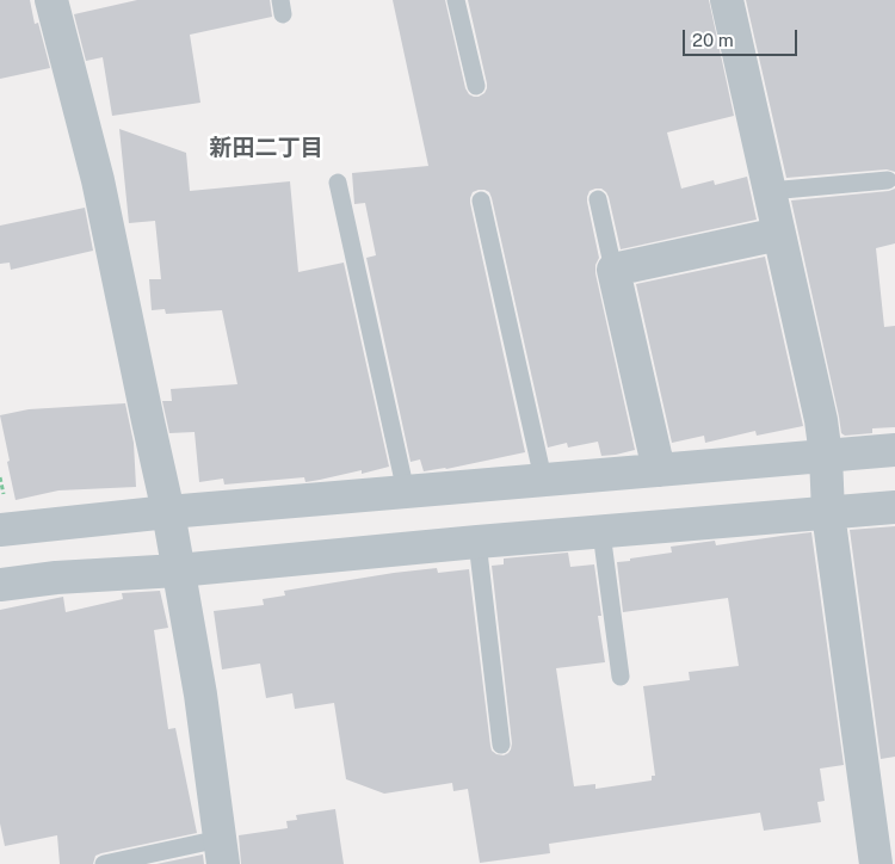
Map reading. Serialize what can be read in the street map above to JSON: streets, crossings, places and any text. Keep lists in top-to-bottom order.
{
  "districts": ["新田二丁目"],
  "scale_bar": "20 m"
}
